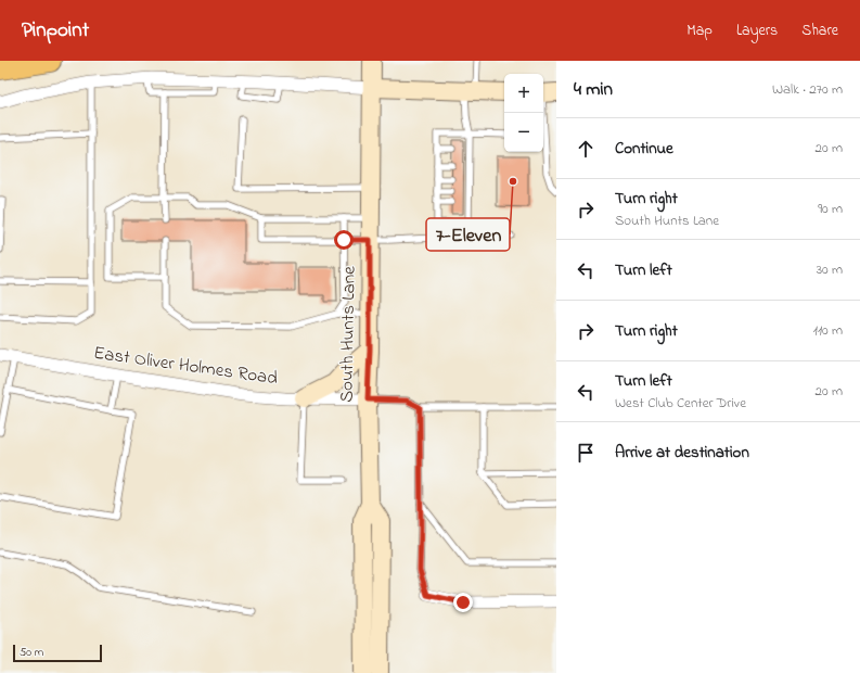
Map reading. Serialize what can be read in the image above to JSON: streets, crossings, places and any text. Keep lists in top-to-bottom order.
{
  "streets": {
    "main road": ["South Hunts Lane"],
    "street": ["East Oliver Holmes Road"]
  },
  "crossings": [
    ["South Hunts Lane", "East Oliver Holmes Road"]
  ],
  "places": ["7-Eleven"],
  "scale_bar": "50 m",
  "page": {
    "header": "Pinpoint",
    "nav": ["Map", "Layers", "Share"],
    "heading": ["4 min", "Walk · 270 m"],
    "map_buttons": ["+", "−"],
    "list": [
      ["Continue", "20 m"],
      ["Turn right", "South Hunts Lane", "90 m"],
      ["Turn left", "30 m"],
      ["Turn right", "110 m"],
      ["Turn left", "West Club Center Drive", "20 m"],
      "Arrive at destination"
    ],
    "scale": "50 m"
  }
}
